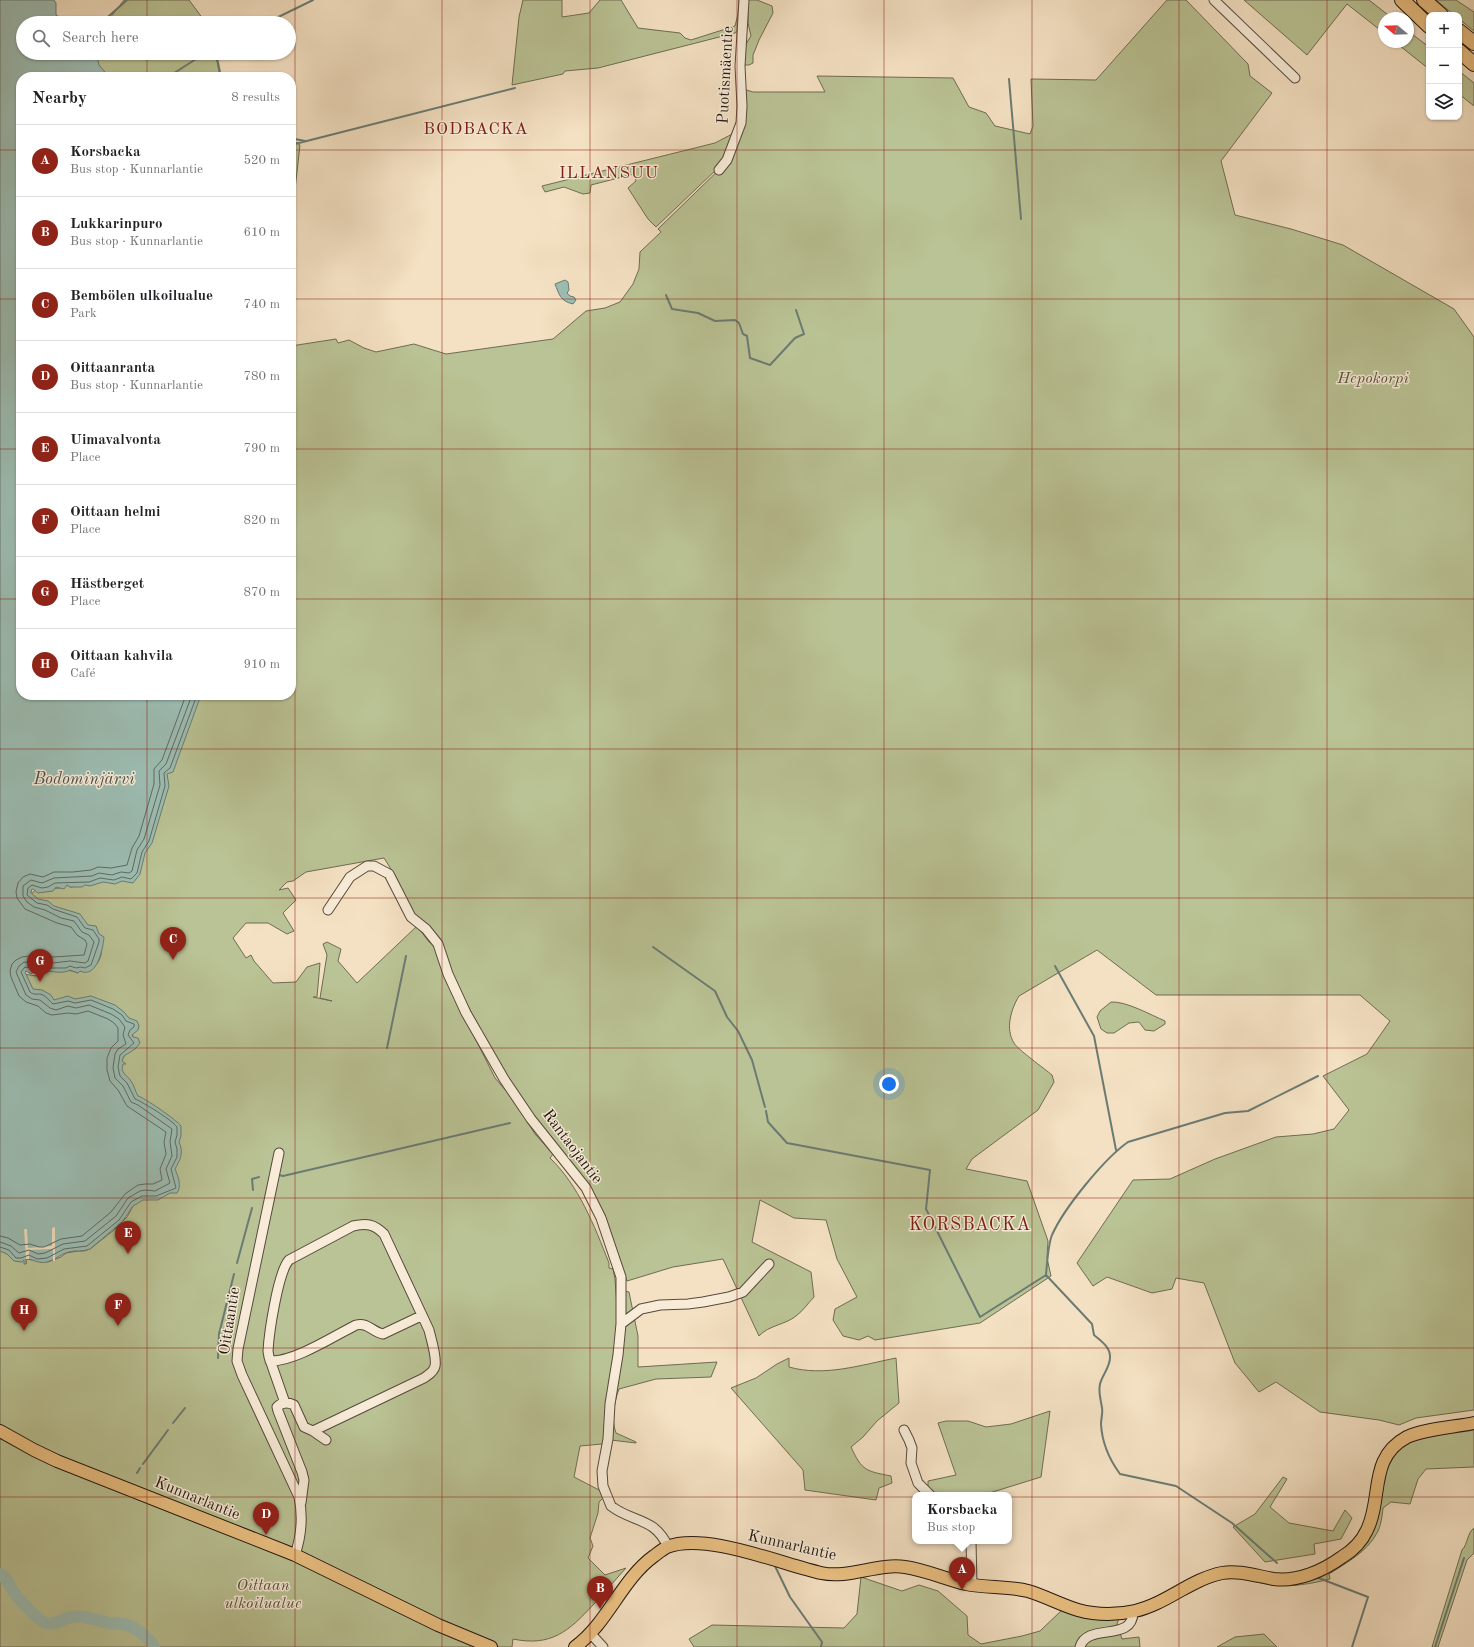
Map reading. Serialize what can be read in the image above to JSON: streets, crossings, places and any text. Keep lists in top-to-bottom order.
{
  "streets": {
    "main road": ["Kunnarlantie"],
    "street": ["Puotismäentie", "Rantaojantie", "Oittaantie"]
  },
  "crossings": [
    ["Rantaojantie", "Kunnarlantie"],
    ["Oittaantie", "Kunnarlantie"]
  ],
  "districts": ["BODBACKA", "ILLANSUU", "KORSBACKA"],
  "water": ["Bodominjärvi"],
  "parks": ["Hepokorpi", "Oittaan ulkoilualue"],
  "north": "left",
  "page": {
    "map_buttons": ["+", "−"],
    "search": "Search here",
    "heading": ["Nearby", "8 results"],
    "list": [
      {
        "mark": "A",
        "name": "Korsbacka",
        "note": "Bus stop · Kunnarlantie",
        "value": "520 m"
      },
      {
        "mark": "B",
        "name": "Lukkarinpuro",
        "note": "Bus stop · Kunnarlantie",
        "value": "610 m"
      },
      {
        "mark": "C",
        "name": "Bembölen ulkoilualue",
        "note": "Park",
        "value": "740 m"
      },
      {
        "mark": "D",
        "name": "Oittaanranta",
        "note": "Bus stop · Kunnarlantie",
        "value": "780 m"
      },
      {
        "mark": "E",
        "name": "Uimavalvonta",
        "note": "Place",
        "value": "790 m"
      },
      {
        "mark": "F",
        "name": "Oittaan helmi",
        "note": "Place",
        "value": "820 m"
      },
      {
        "mark": "G",
        "name": "Hästberget",
        "note": "Place",
        "value": "870 m"
      },
      {
        "mark": "H",
        "name": "Oittaan kahvila",
        "note": "Café",
        "value": "910 m"
      }
    ],
    "pins": [
      "C",
      "G",
      "E",
      "F",
      "H",
      "D",
      "A",
      "B"
    ],
    "popup": ["Korsbacka", "Bus stop"]
  }
}
